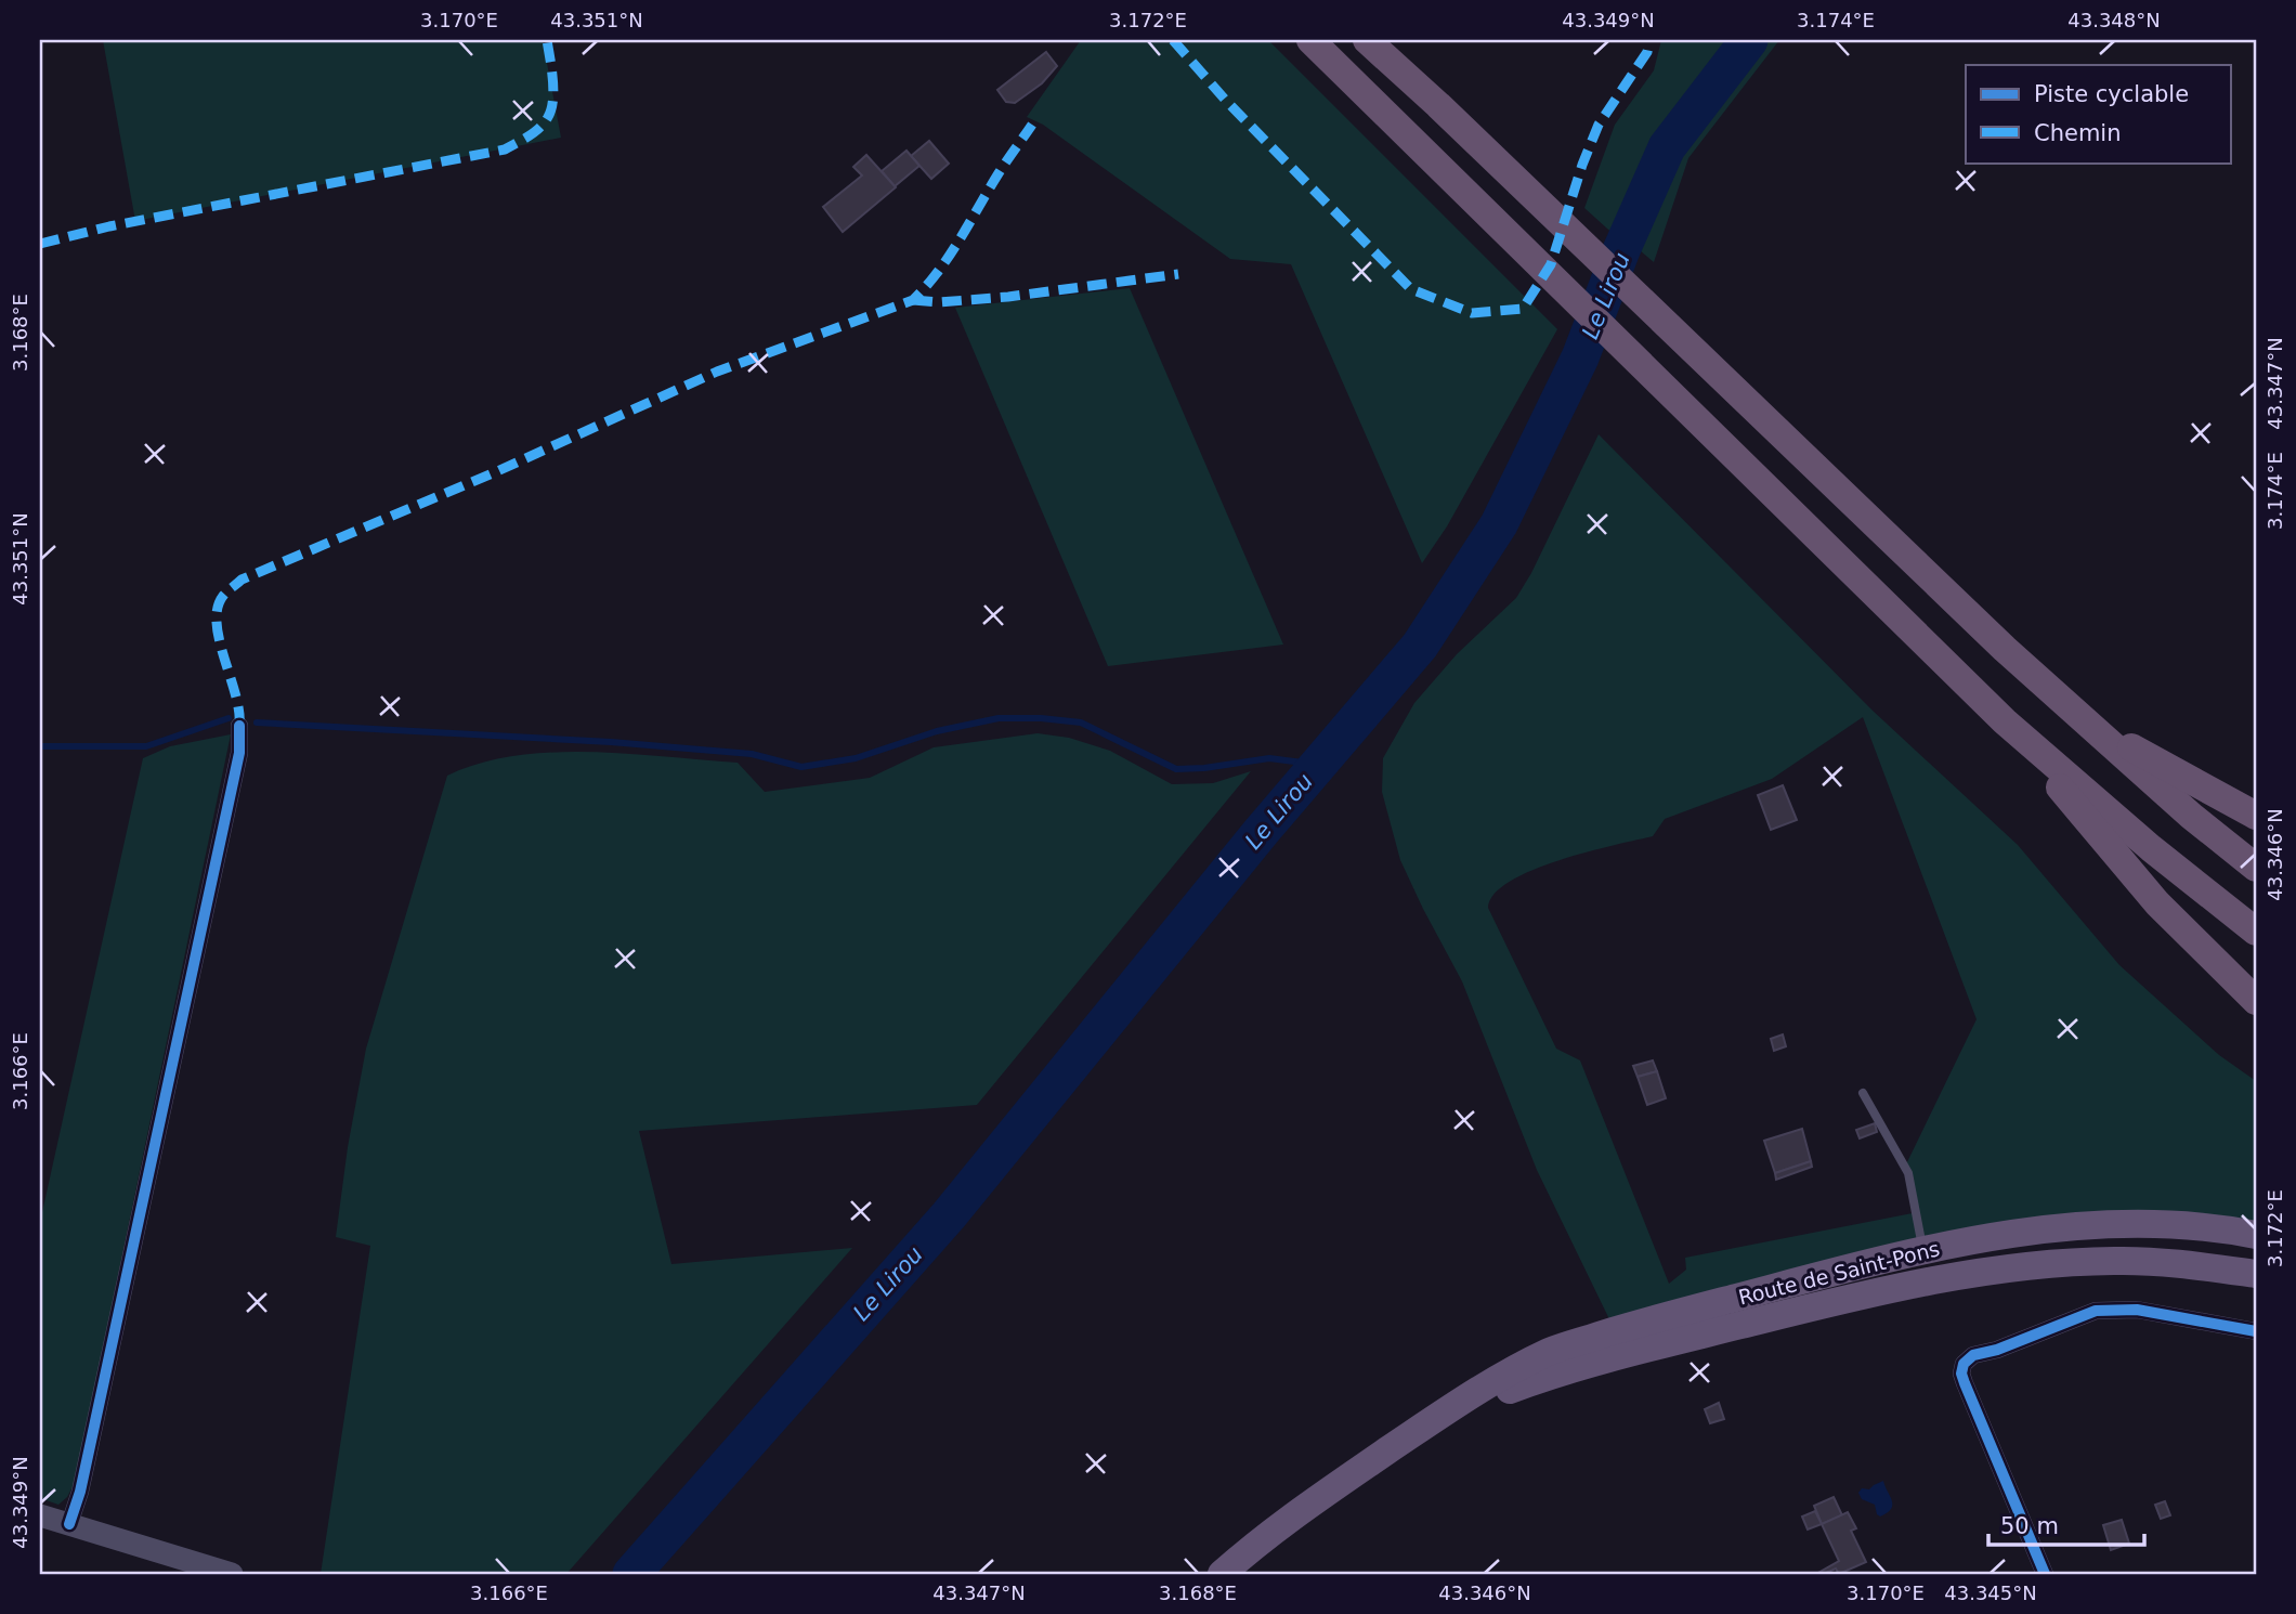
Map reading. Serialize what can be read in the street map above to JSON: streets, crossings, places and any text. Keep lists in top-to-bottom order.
{
  "streets": {
    "main road": ["Route de Saint-Pons"]
  },
  "water": ["Le Lirou"],
  "legend": ["Piste cyclable", "Chemin"],
  "scale_bar": "50 m",
  "coordinates": [
    "3.170°E",
    "43.351°N",
    "3.172°E",
    "43.349°N",
    "3.174°E",
    "43.348°N",
    "3.168°E",
    "43.347°N",
    "43.346°N",
    "3.166°E",
    "43.345°N"
  ]
}
